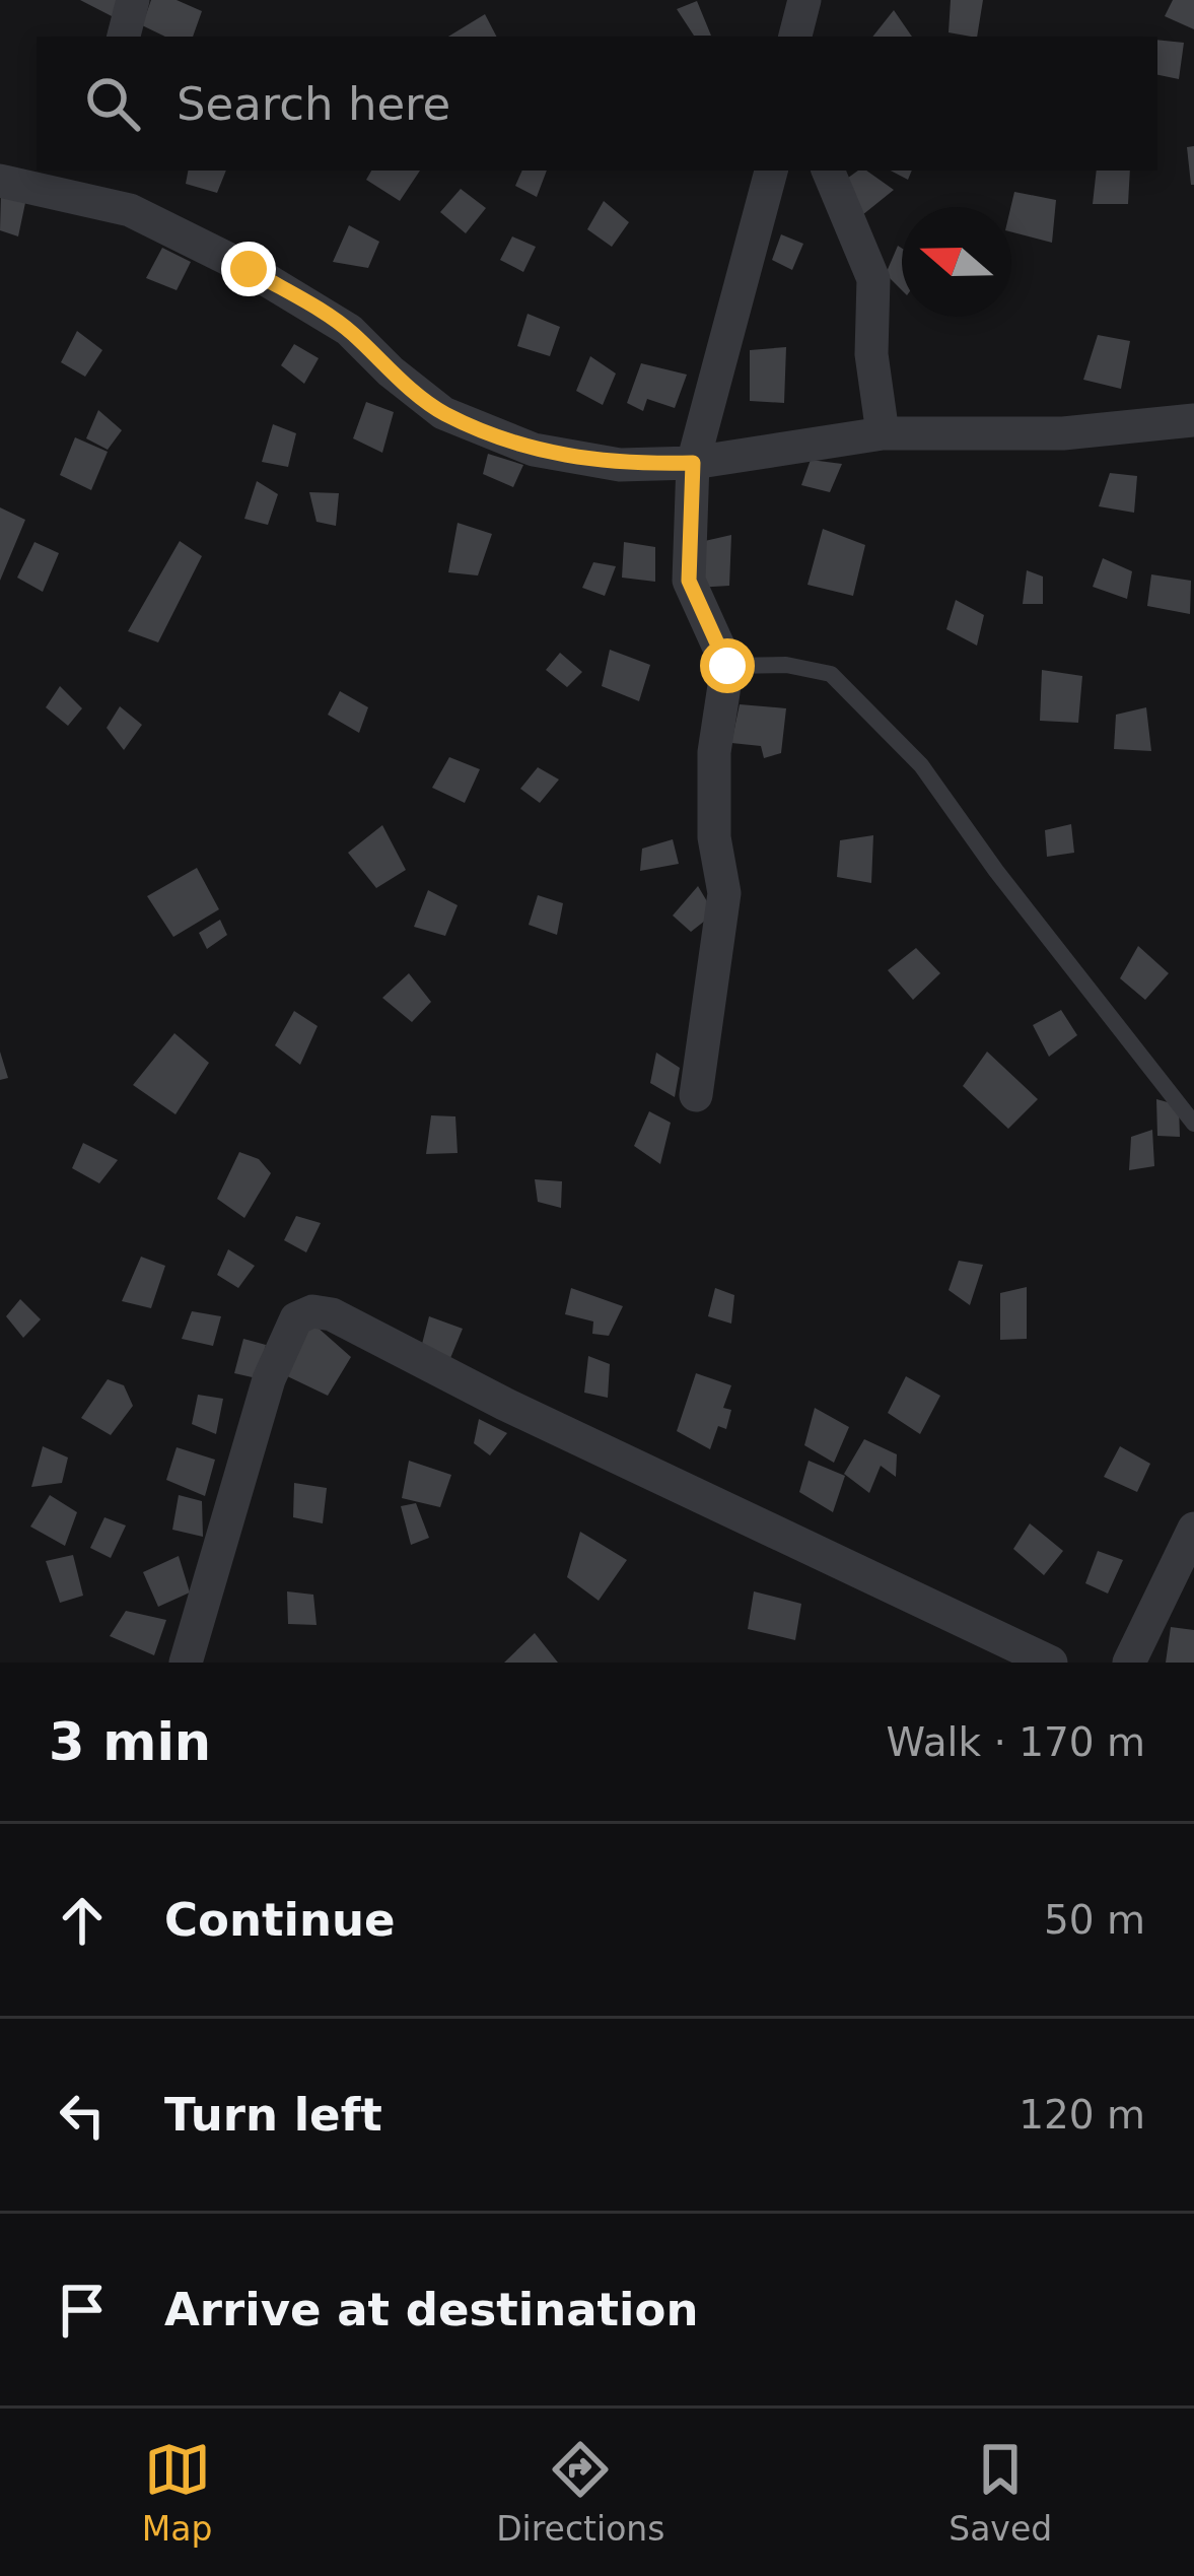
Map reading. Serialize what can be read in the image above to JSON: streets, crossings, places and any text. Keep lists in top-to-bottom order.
{
  "north": "left",
  "page": {
    "search": "Search here",
    "heading": ["3 min", "Walk · 170 m"],
    "list": [
      ["Continue", "50 m"],
      ["Turn left", "120 m"],
      "Arrive at destination"
    ],
    "nav": ["Map", "Directions", "Saved"]
  }
}
